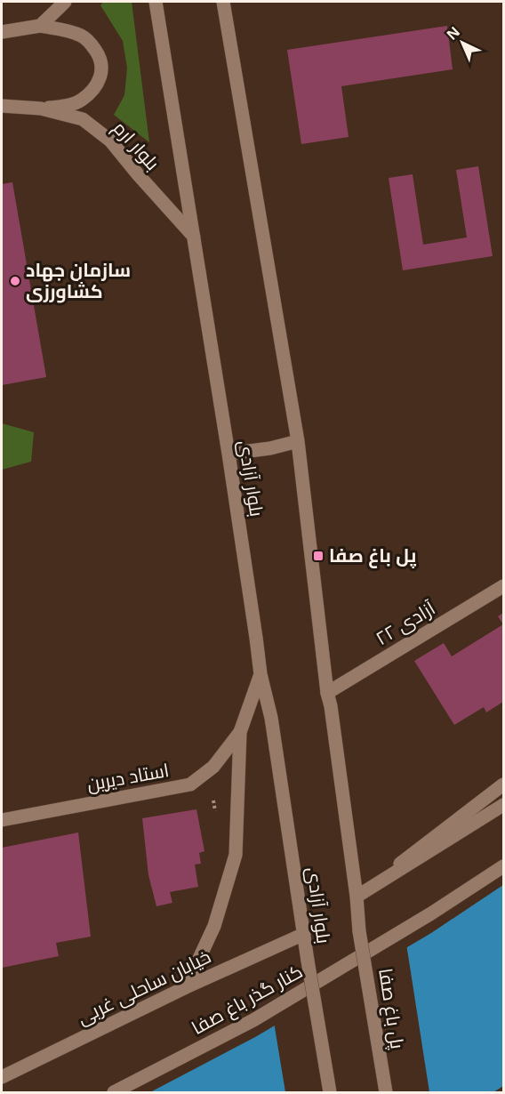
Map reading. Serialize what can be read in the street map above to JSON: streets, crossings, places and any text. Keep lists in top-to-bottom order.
{
  "streets": {
    "main road": [
      "بلوار ارم",
      "بلوار آزادی",
      "آزادی ۲۲",
      "استاد دیرین",
      "خیابان ساحلی غربی",
      "کنار گذر باغ صفا",
      "پل باغ صفا"
    ]
  },
  "crossings": [
    ["بلوار ارم", "بلوار آزادی"],
    ["بلوار آزادی", "آزادی ۲۲"],
    ["بلوار آزادی", "خیابان ساحلی غربی"],
    ["بلوار آزادی", "پل باغ صفا"]
  ],
  "places": {
    "other": ["سازمان جهاد کشاورزی"],
    "transit": ["پل باغ صفا"]
  },
  "north": "top left"
}
